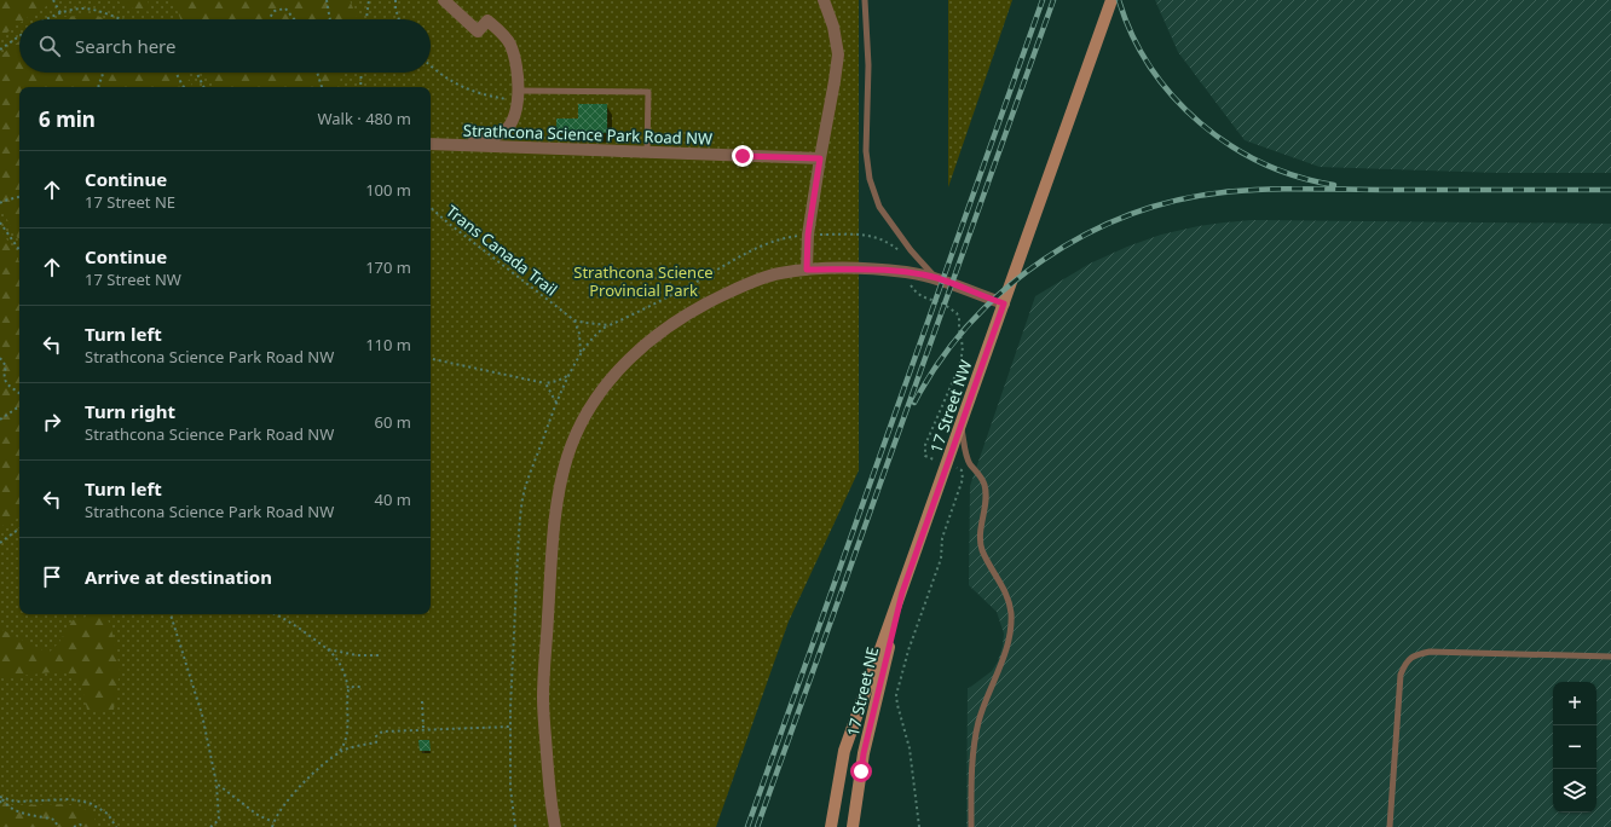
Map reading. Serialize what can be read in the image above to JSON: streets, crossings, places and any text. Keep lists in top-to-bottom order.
{
  "streets": {
    "main road": ["17 Street NW", "17 Street NE"],
    "street": ["Strathcona Science Park Road NW"],
    "path": ["Trans Canada Trail"]
  },
  "crossings": [
    ["17 Street NW", "17 Street NE"]
  ],
  "parks": ["Strathcona Science Provincial Park"],
  "page": {
    "search": "Search here",
    "heading": ["6 min", "Walk · 480 m"],
    "list": [
      ["Continue", "17 Street NE", "100 m"],
      ["Continue", "17 Street NW", "170 m"],
      ["Turn left", "Strathcona Science Park Road NW", "110 m"],
      ["Turn right", "Strathcona Science Park Road NW", "60 m"],
      ["Turn left", "Strathcona Science Park Road NW", "40 m"],
      "Arrive at destination"
    ],
    "map_buttons": ["+", "−"]
  }
}
